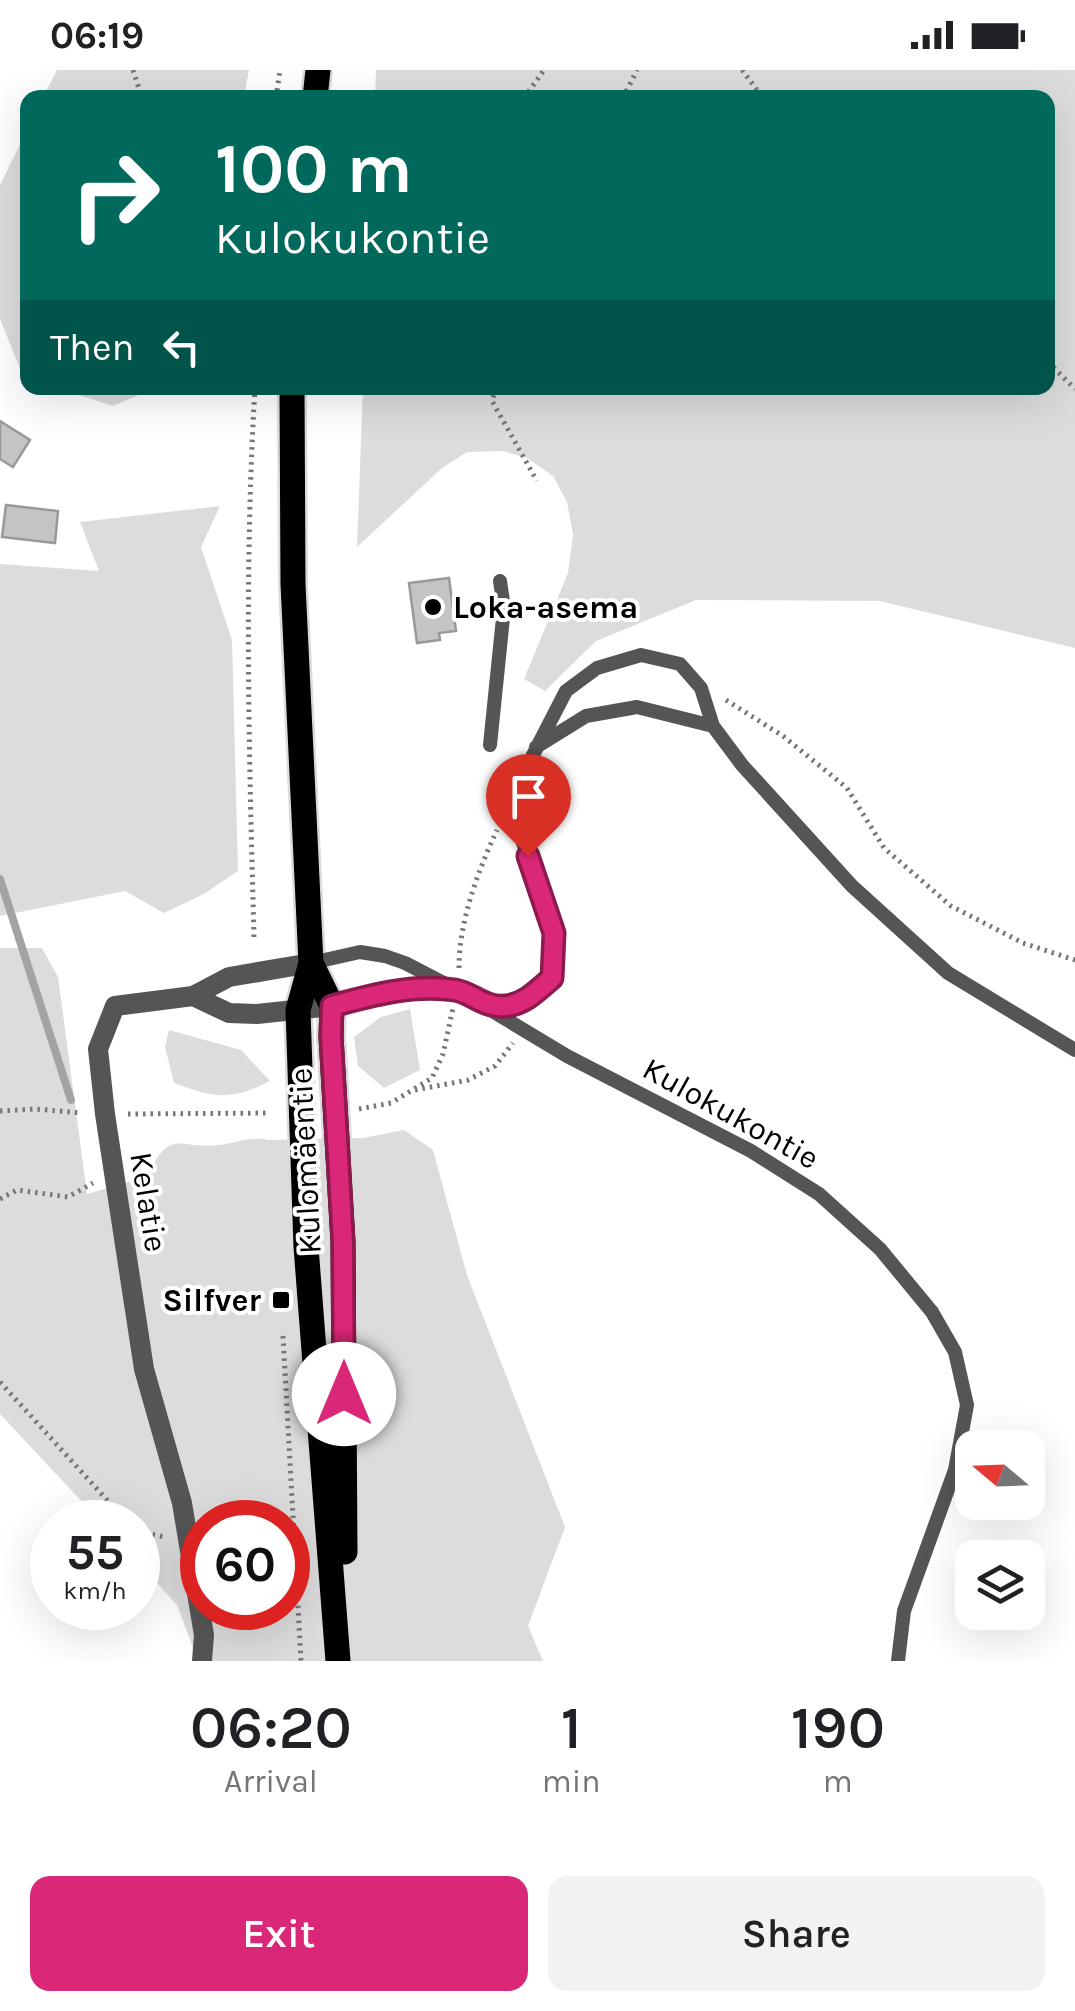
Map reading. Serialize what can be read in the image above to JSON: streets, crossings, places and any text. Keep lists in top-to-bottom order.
{
  "streets": {
    "main road": ["Kulomäentie"],
    "street": ["Kelatie"],
    "lane": ["Kulokukontie"]
  },
  "crossings": [
    ["Kulokukontie", "Kulomäentie"],
    ["Kulokukontie", "Kelatie"],
    ["Kulomäentie", "Kelatie"]
  ],
  "places": {
    "other": ["Loka-asema"],
    "transit": ["Silfver"]
  },
  "north": "left",
  "page": {
    "status": "06:19",
    "turn": ["100 m", "Kulokukontie"],
    "then": "Then",
    "speed": "55 km/h",
    "limit": "60",
    "eta": [
      "06:20",
      "Arrival",
      "1",
      "min",
      "190",
      "m"
    ],
    "buttons": ["Exit", "Share"]
  }
}
